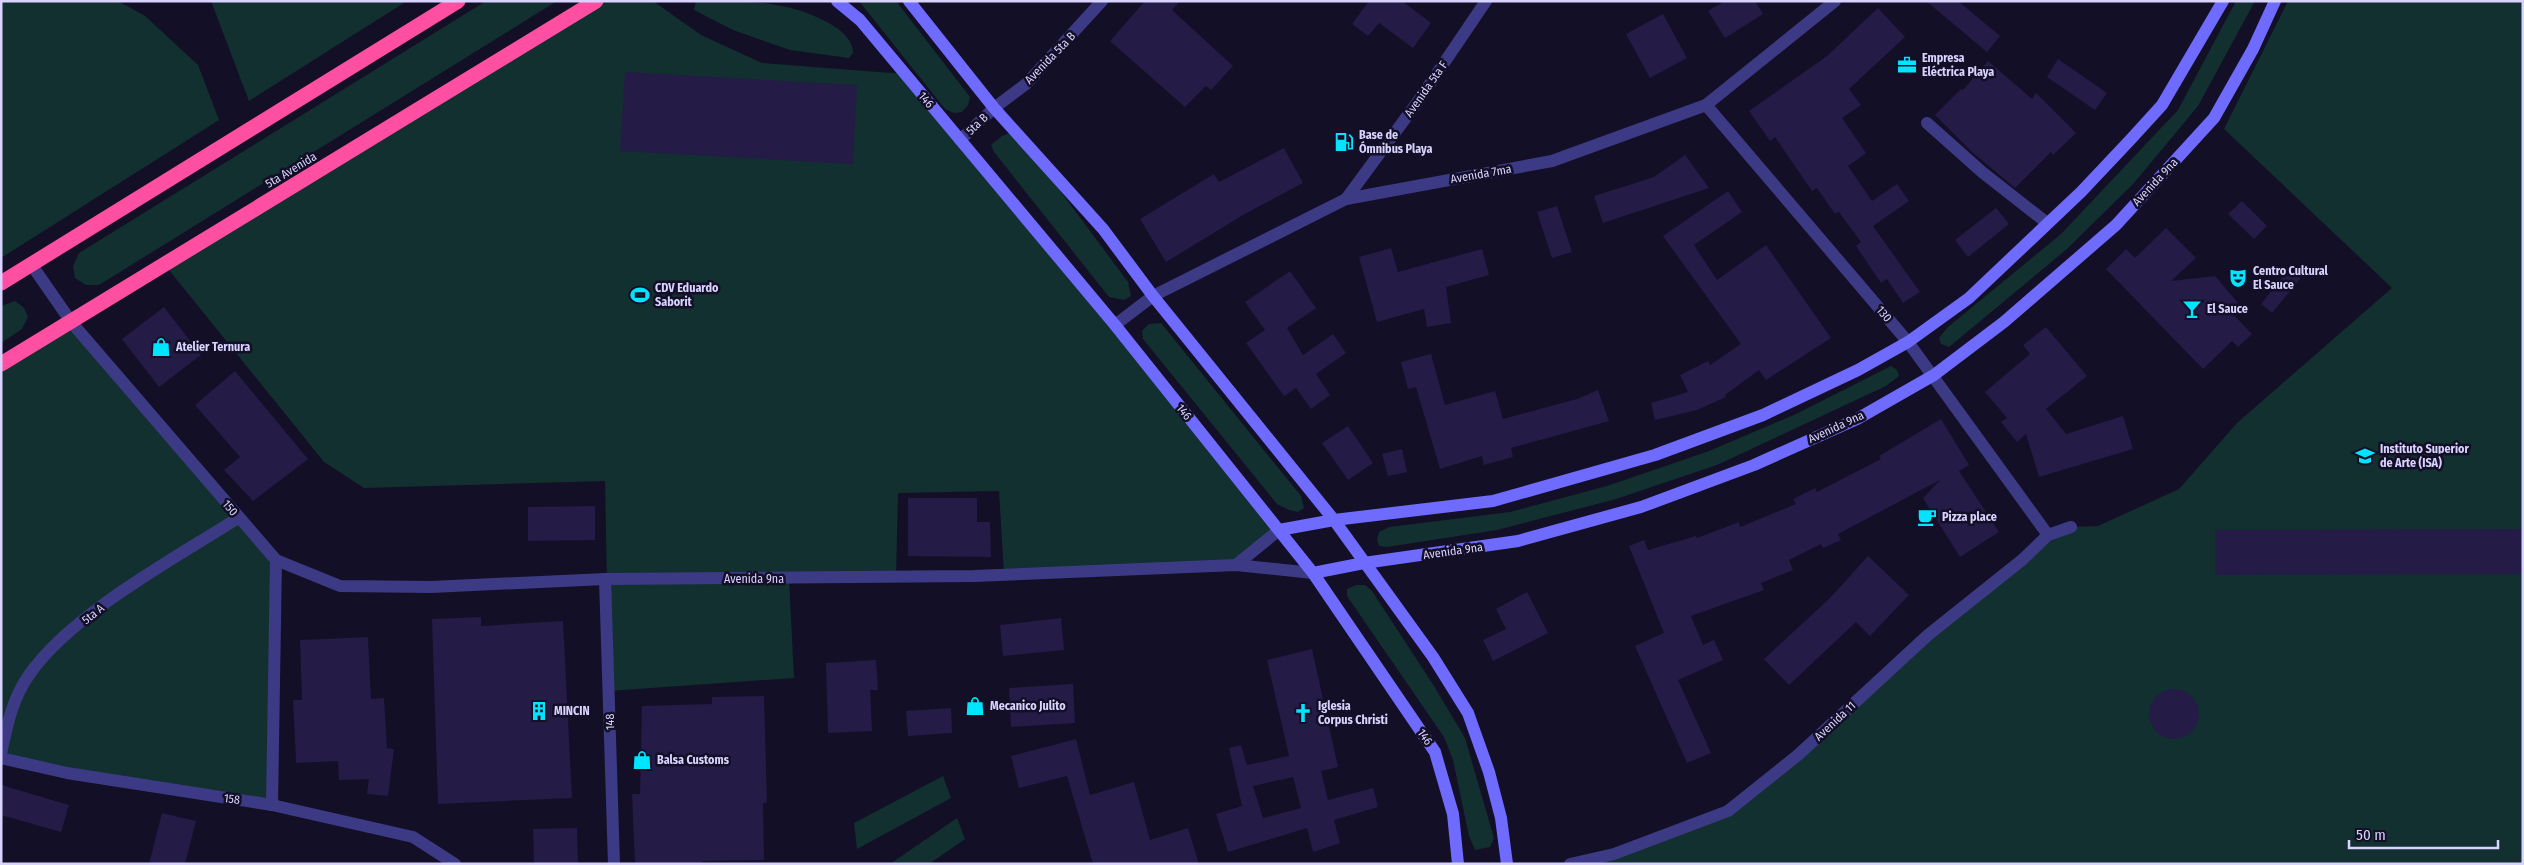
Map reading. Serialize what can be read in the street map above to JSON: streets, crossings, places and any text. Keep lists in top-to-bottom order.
{
  "streets": {
    "highway": ["5ta Avenida"],
    "main road": ["146", "Avenida 9na"],
    "street": [
      "Avenida 5ta B",
      "Avenida 5ta F",
      "5ta B",
      "Avenida 7ma",
      "130",
      "150",
      "5ta A",
      "Avenida 11",
      "148",
      "158"
    ]
  },
  "crossings": [
    ["Avenida 5ta B", "5ta B"],
    ["Avenida 5ta F", "Avenida 7ma"],
    ["146", "5ta B"],
    ["146", "Avenida 7ma"],
    ["146", "Avenida 9na"],
    ["5ta Avenida", "150"],
    ["Avenida 7ma", "130"],
    ["Avenida 9na", "130"],
    ["Avenida 9na", "150"],
    ["Avenida 9na", "148"],
    ["130", "Avenida 11"],
    ["150", "5ta A"]
  ],
  "places": {
    "office": ["Empresa Eléctrica Playa"],
    "fuel station": ["Base de Ómnibus Playa"],
    "theatre": ["Centro Cultural El Sauce"],
    "sports": ["CDV Eduardo Saborit"],
    "bar": ["El Sauce"],
    "shop": ["Atelier Ternura", "Mecanico Julito", "Balsa Customs"],
    "school or university": ["Instituto Superior de Arte (ISA)"],
    "cafe": ["Pizza place"],
    "building": ["MINCIN"],
    "church": ["Iglesia Corpus Christi"]
  },
  "scale_bar": "50 m"
}
